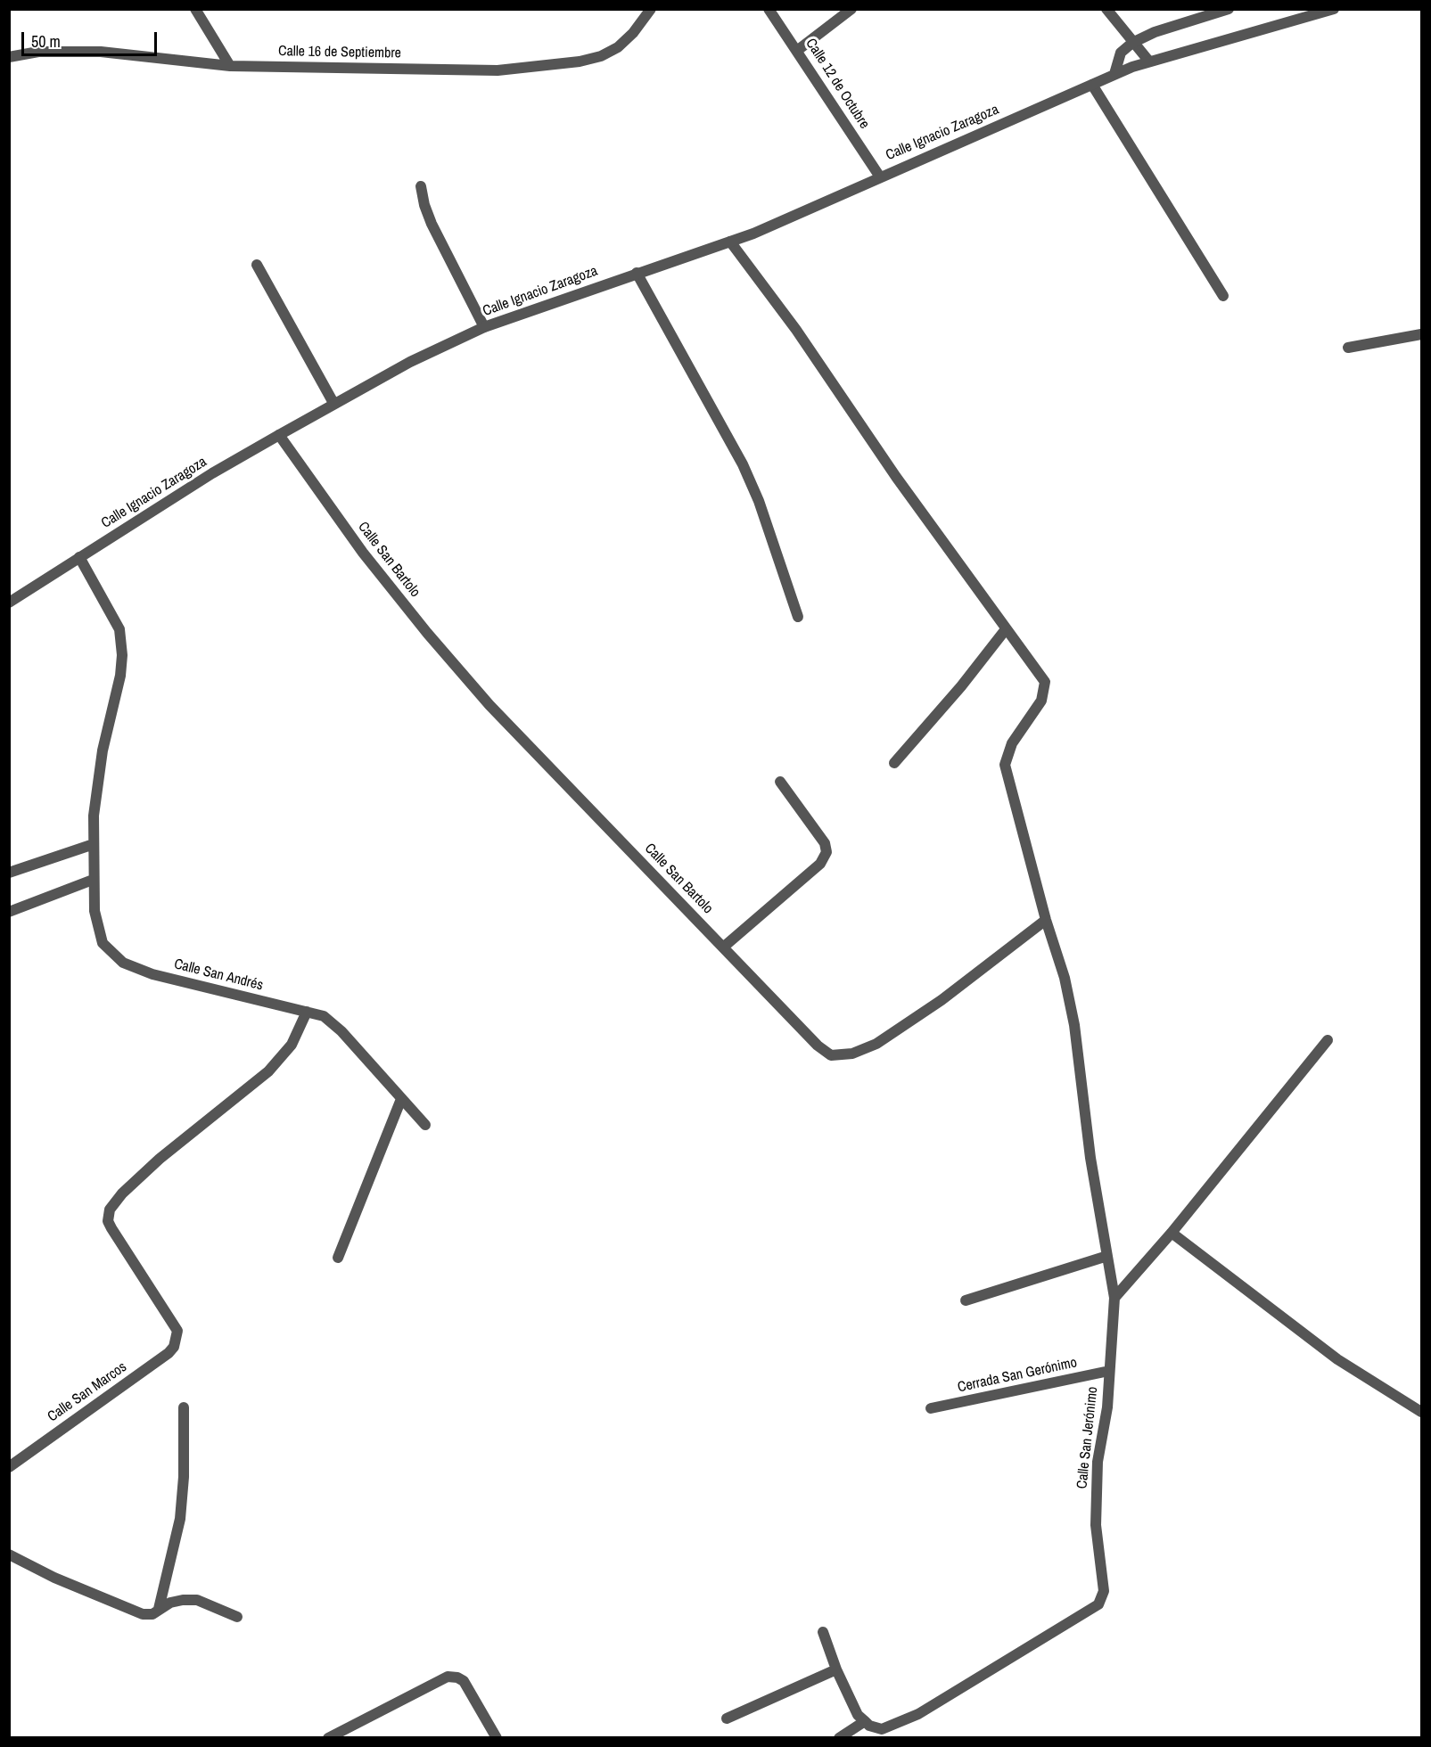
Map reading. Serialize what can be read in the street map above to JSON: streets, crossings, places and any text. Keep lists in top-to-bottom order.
{
  "streets": {
    "street": [
      "Calle 16 de Septiembre",
      "Calle 12 de Octubre",
      "Calle Ignacio Zaragoza",
      "Calle San Bartolo",
      "Calle San Andrés",
      "Cerrada San Gerónimo",
      "Calle San Marcos",
      "Calle San Jerónimo"
    ]
  },
  "crossings": [
    ["Calle 12 de Octubre", "Calle Ignacio Zaragoza"],
    ["Calle Ignacio Zaragoza", "Calle San Bartolo"],
    ["Calle Ignacio Zaragoza", "Calle San Andrés"],
    ["Calle San Bartolo", "Calle San Jerónimo"],
    ["Calle San Andrés", "Calle San Marcos"],
    ["Cerrada San Gerónimo", "Calle San Jerónimo"]
  ],
  "scale_bar": "50 m"
}
